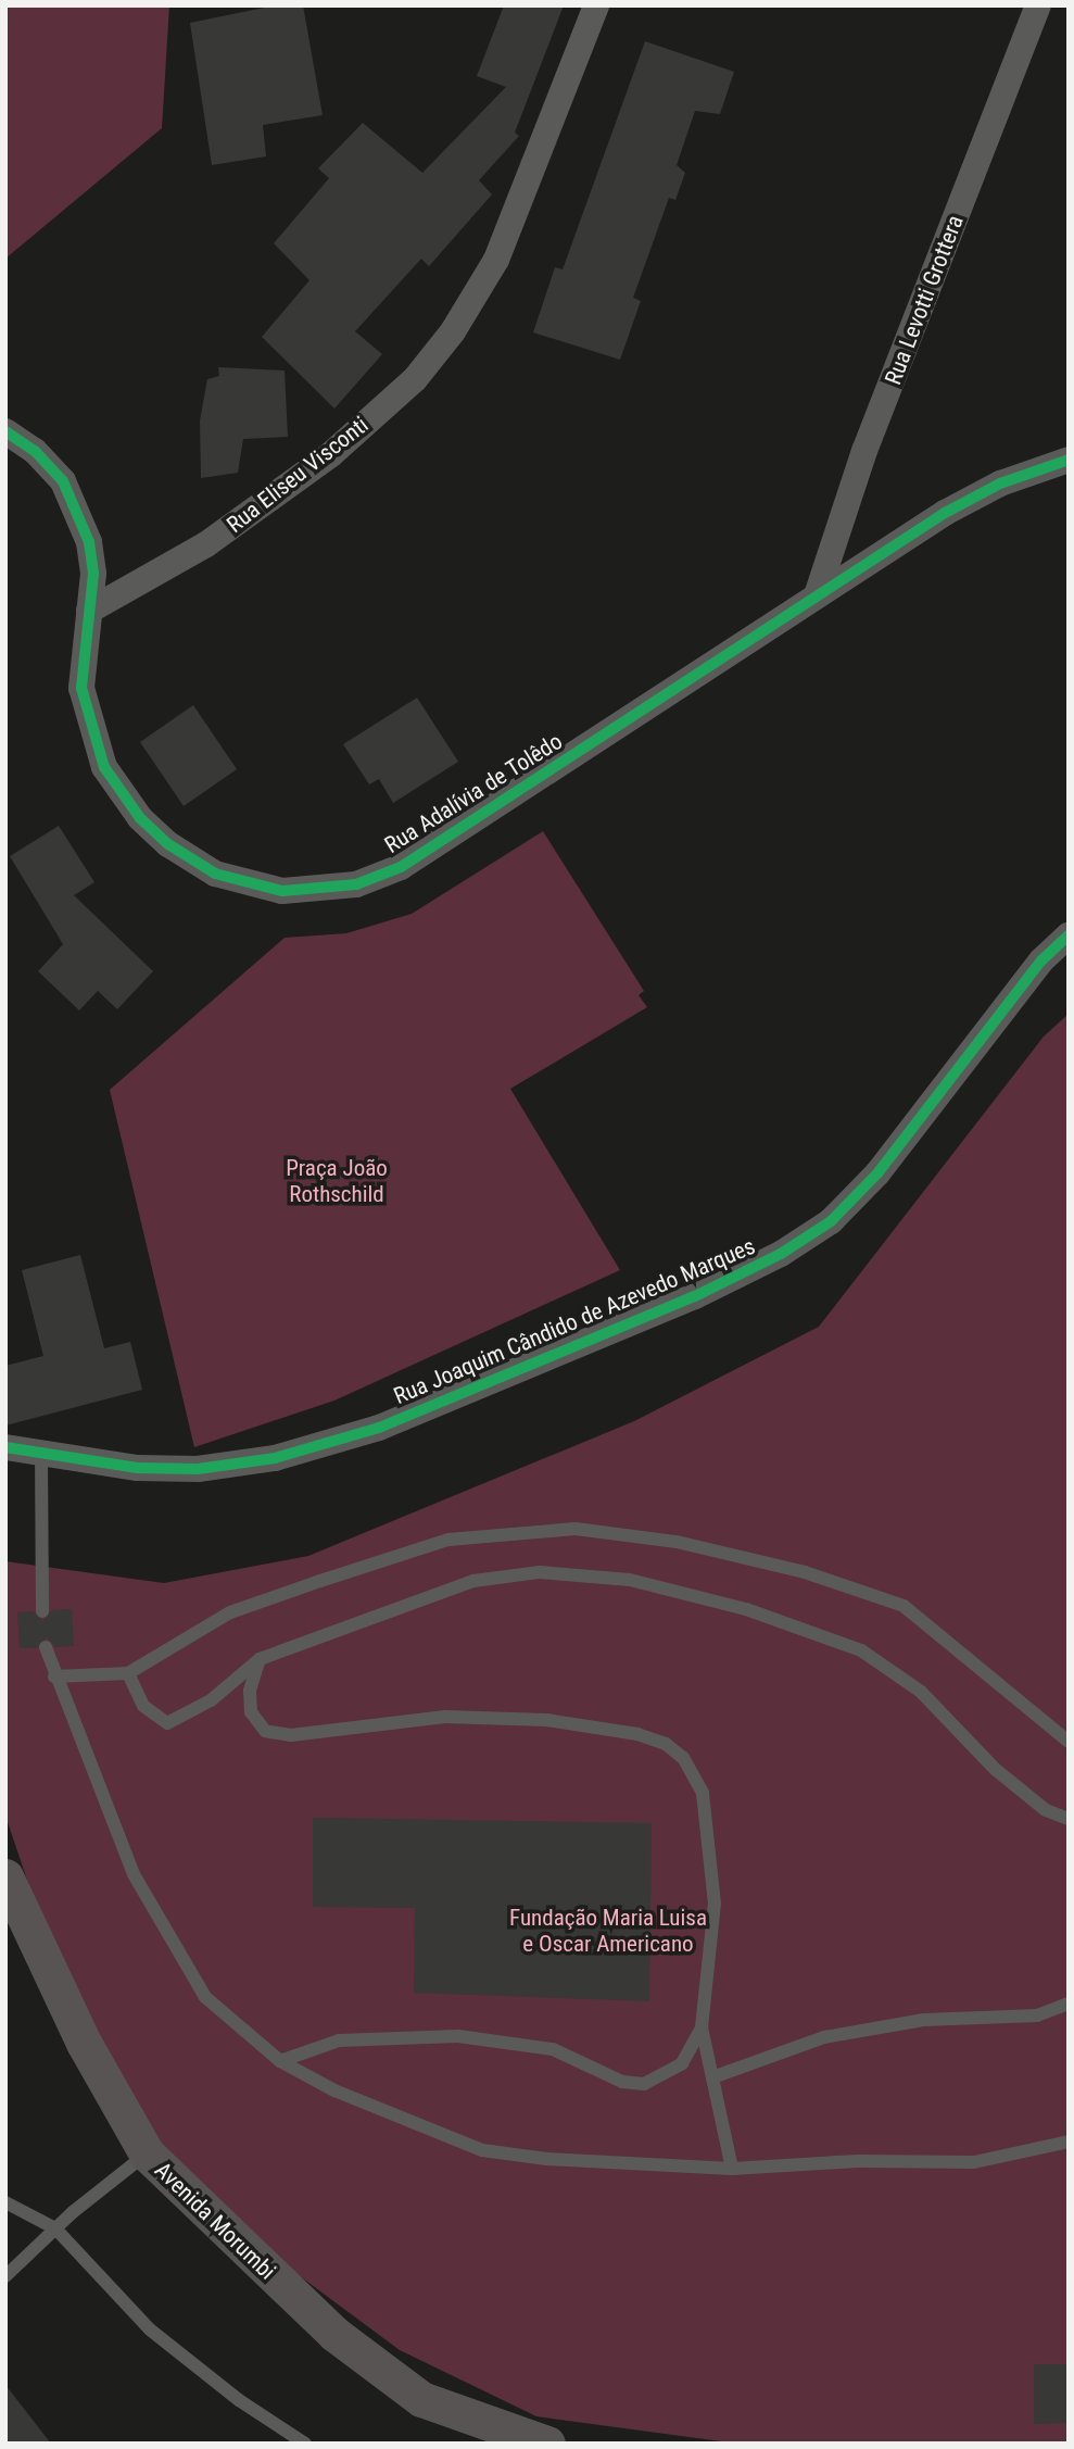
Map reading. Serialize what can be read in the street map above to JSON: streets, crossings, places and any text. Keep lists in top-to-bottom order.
{
  "streets": {
    "main road": ["Avenida Morumbi"],
    "street": [
      "Rua Levotti Grottera",
      "Rua Eliseu Visconti",
      "Rua Adalívia de Tolêdo",
      "Rua Joaquim Cândido de Azevedo Marques"
    ]
  },
  "crossings": [
    ["Rua Levotti Grottera", "Rua Adalívia de Tolêdo"],
    ["Rua Eliseu Visconti", "Rua Adalívia de Tolêdo"]
  ],
  "parks": ["Praça João Rothschild", "Fundação Maria Luisa e Oscar Americano"]
}
